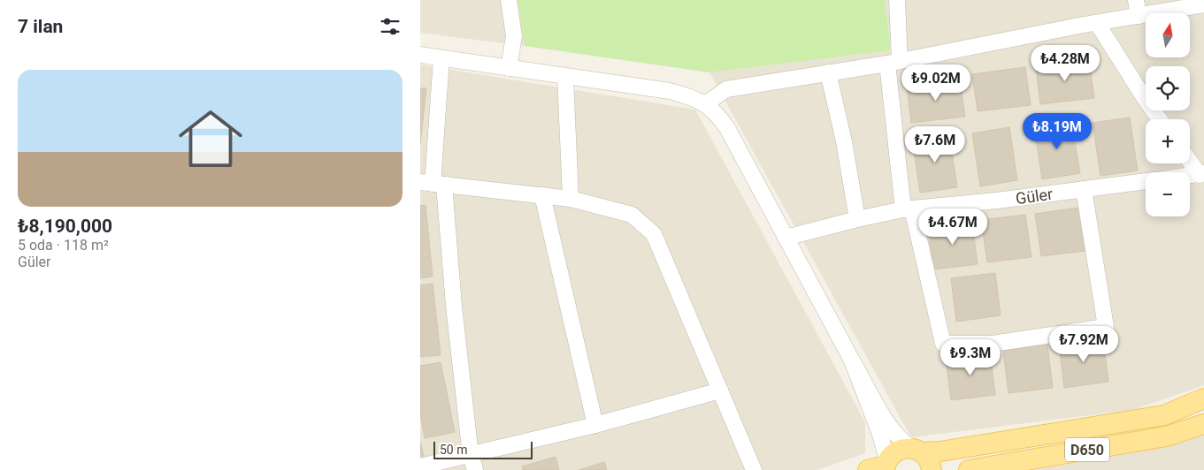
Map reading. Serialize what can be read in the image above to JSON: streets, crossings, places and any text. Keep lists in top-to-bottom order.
{
  "streets": {
    "main road": ["D650"],
    "street": ["Güler"]
  },
  "scale_bar": "50 m",
  "north": "top",
  "page": {
    "heading": "7 ilan",
    "map_buttons": ["+", "−"],
    "price": [
      "₺4.28M",
      "₺9.02M",
      "₺8.19M",
      "₺7.6M",
      "₺4.67M",
      "₺7.92M",
      "₺9.3M"
    ],
    "list": [
      {
        "name": "₺8,190,000",
        "note": "5 oda · 118 m² · Güler"
      }
    ],
    "scale": "50 m"
  }
}
